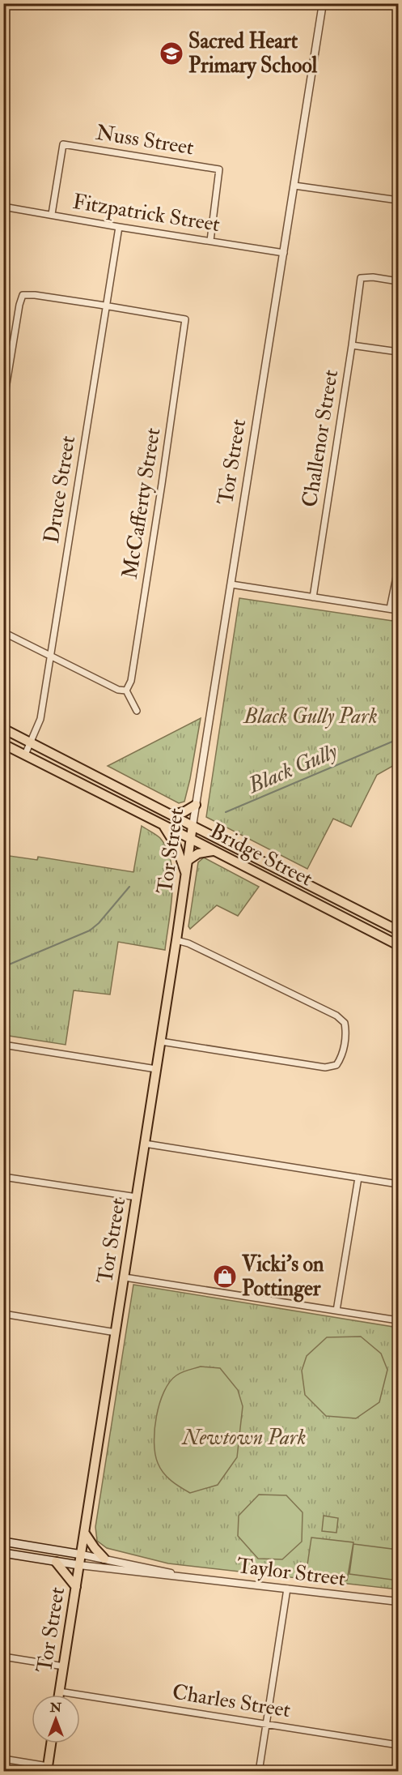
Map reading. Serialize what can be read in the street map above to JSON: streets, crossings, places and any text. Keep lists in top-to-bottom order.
{
  "streets": {
    "main road": ["Tor Street", "Bridge Street", "Taylor Street"],
    "street": [
      "Nuss Street",
      "Fitzpatrick Street",
      "Challenor Street",
      "Druce Street",
      "McCafferty Street",
      "Charles Street"
    ]
  },
  "crossings": [
    ["Nuss Street", "Fitzpatrick Street"],
    ["Fitzpatrick Street", "Tor Street"],
    ["Fitzpatrick Street", "Druce Street"],
    ["Tor Street", "Bridge Street"],
    ["Tor Street", "Taylor Street"],
    ["Tor Street", "Charles Street"],
    ["Druce Street", "McCafferty Street"],
    ["Druce Street", "Bridge Street"]
  ],
  "water": ["Black Gully"],
  "parks": ["Black Gully Park", "Newtown Park"],
  "places": {
    "school or university": ["Sacred Heart Primary School"],
    "shop": ["Vicki's on Pottinger"]
  },
  "north": "top"
}
